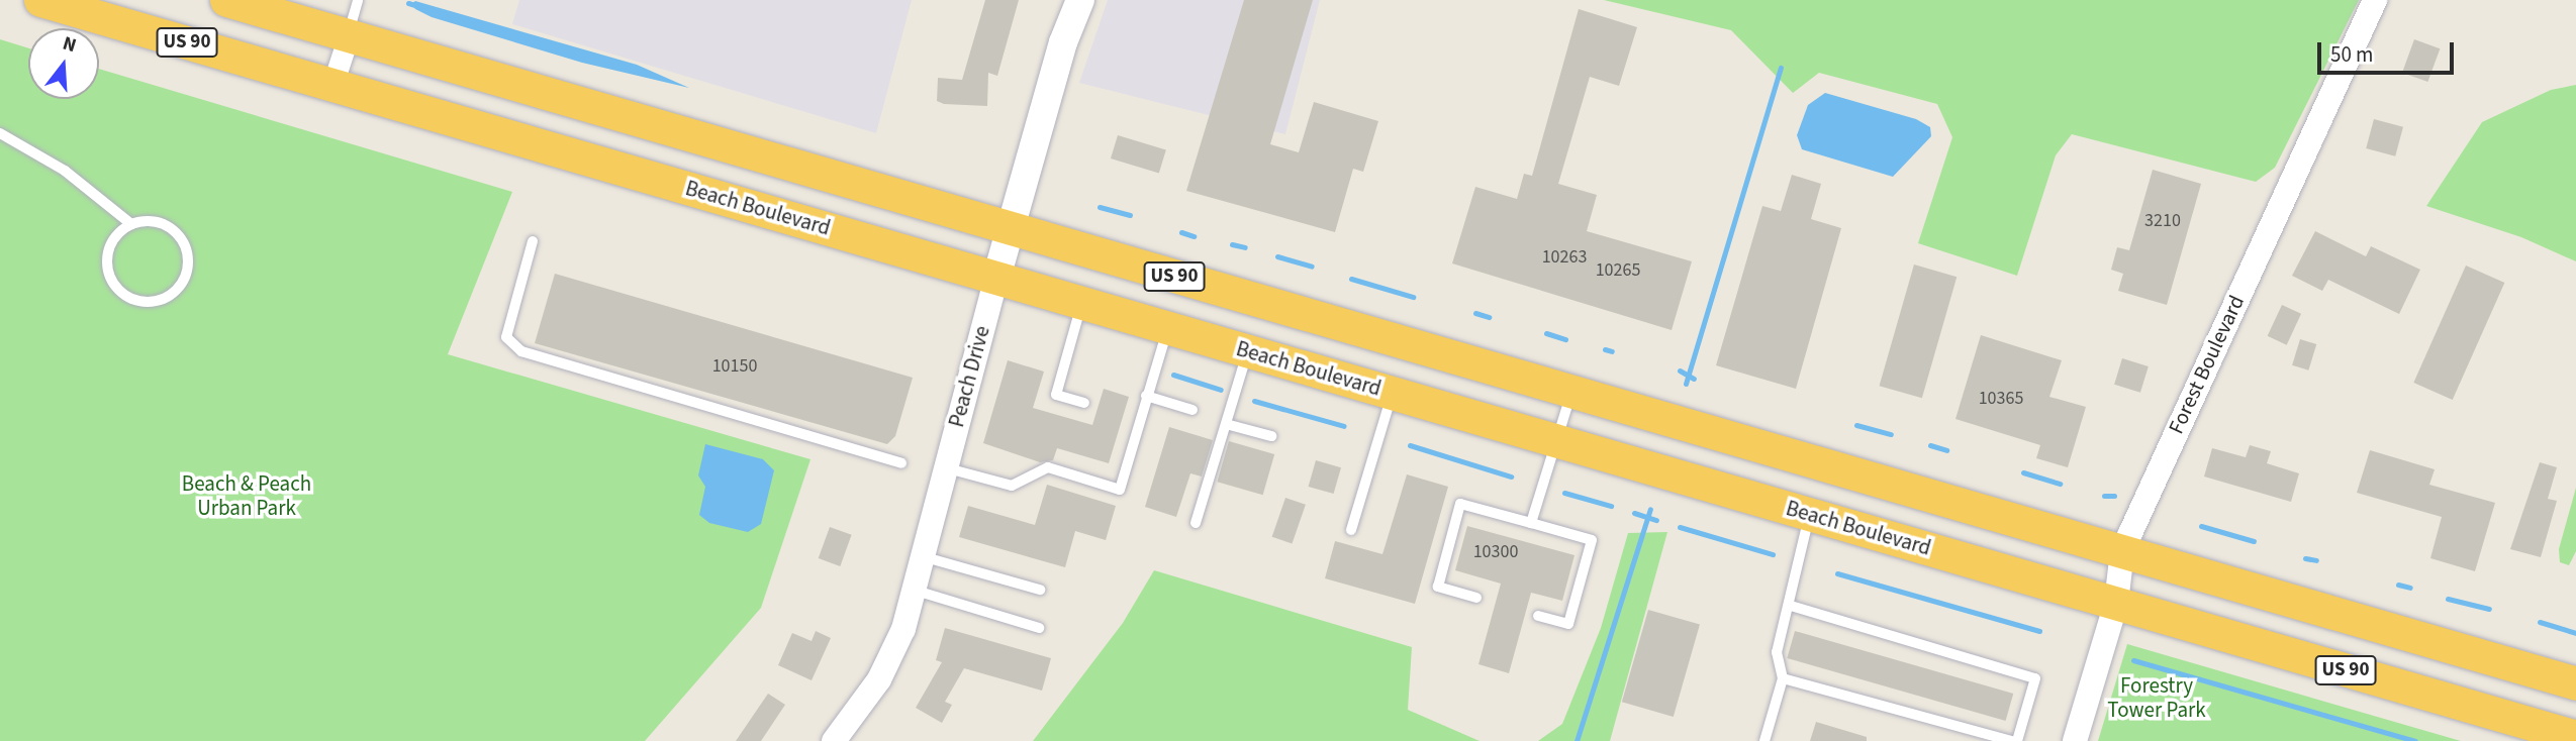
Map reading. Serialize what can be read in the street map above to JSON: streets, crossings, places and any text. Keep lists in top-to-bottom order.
{
  "streets": {
    "highway": ["US 90", "Beach Boulevard"],
    "main road": ["Peach Drive"],
    "street": ["Forest Boulevard"]
  },
  "crossings": [
    ["US 90", "Forest Boulevard"],
    ["US 90", "Peach Drive"],
    ["Beach Boulevard", "Forest Boulevard"],
    ["Beach Boulevard", "Peach Drive"]
  ],
  "parks": ["Beach & Peach Urban Park", "Forestry Tower Park"],
  "house_numbers": [
    "3210",
    "10263",
    "10265",
    "10150",
    "10365",
    "10300"
  ],
  "scale_bar": "50 m",
  "north": "top"
}
